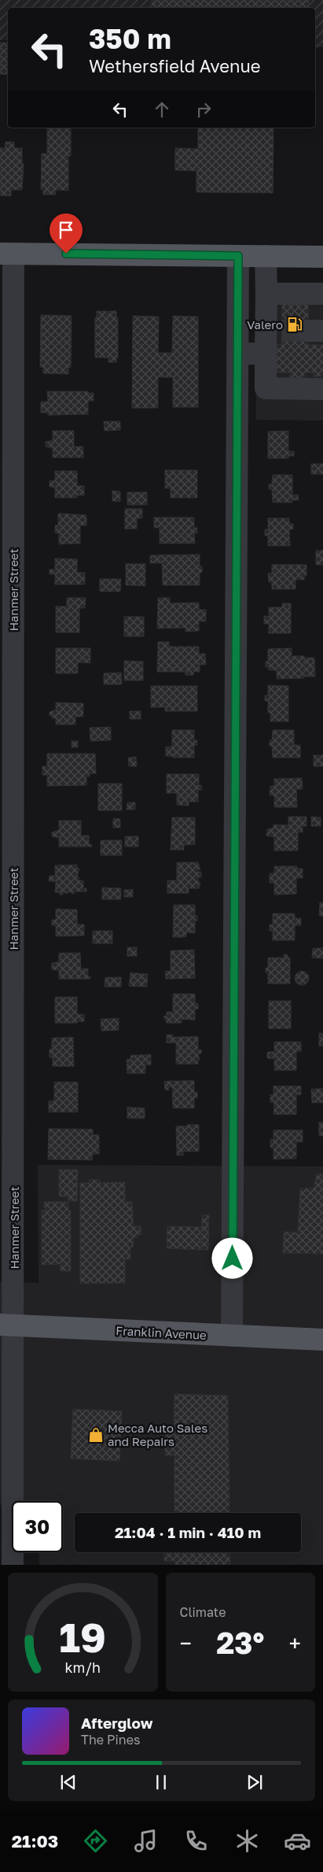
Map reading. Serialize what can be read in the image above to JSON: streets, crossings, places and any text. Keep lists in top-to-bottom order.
{
  "streets": {
    "main road": ["Franklin Avenue"],
    "street": ["Hanmer Street"]
  },
  "crossings": [
    ["Hanmer Street", "Franklin Avenue"]
  ],
  "places": {
    "fuel station": ["Valero"],
    "shop": ["Mecca Auto Sales and Repairs"]
  },
  "page": {
    "turn": ["350 m", "Wethersfield Avenue"],
    "limit": "30",
    "trip": "21:04 · 1 min · 410 m",
    "tile": "Climate",
    "heat": ["−", "23°", "+"],
    "song": ["Afterglow", "The Pines"],
    "tabs": "21:03",
    "gauge": ["19", "km/h"]
  }
}
